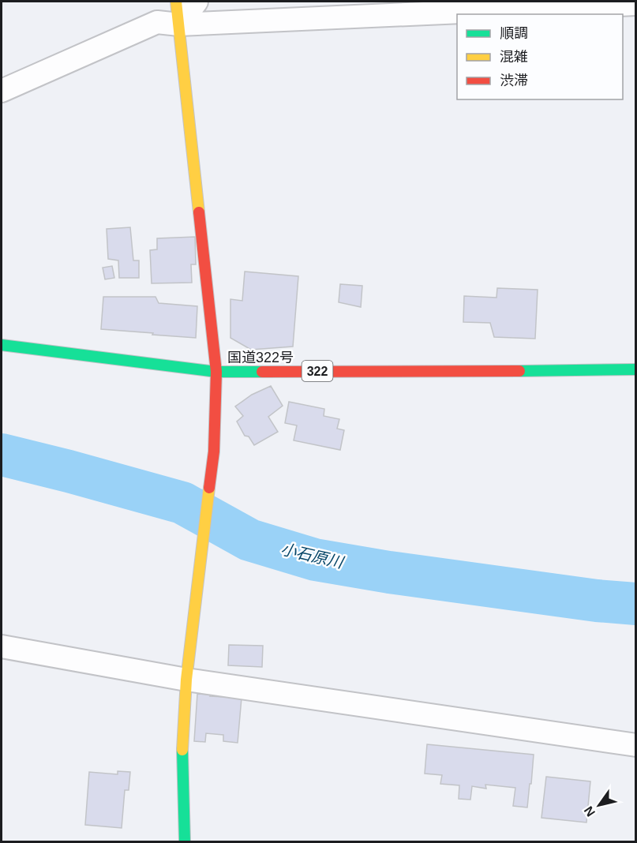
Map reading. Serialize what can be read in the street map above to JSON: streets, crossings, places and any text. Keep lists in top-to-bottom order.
{
  "streets": {
    "main road": ["国道322号", "322"]
  },
  "water": ["小石原川"],
  "legend": ["順調", "混雑", "渋滞"],
  "north": "bottom left"
}
